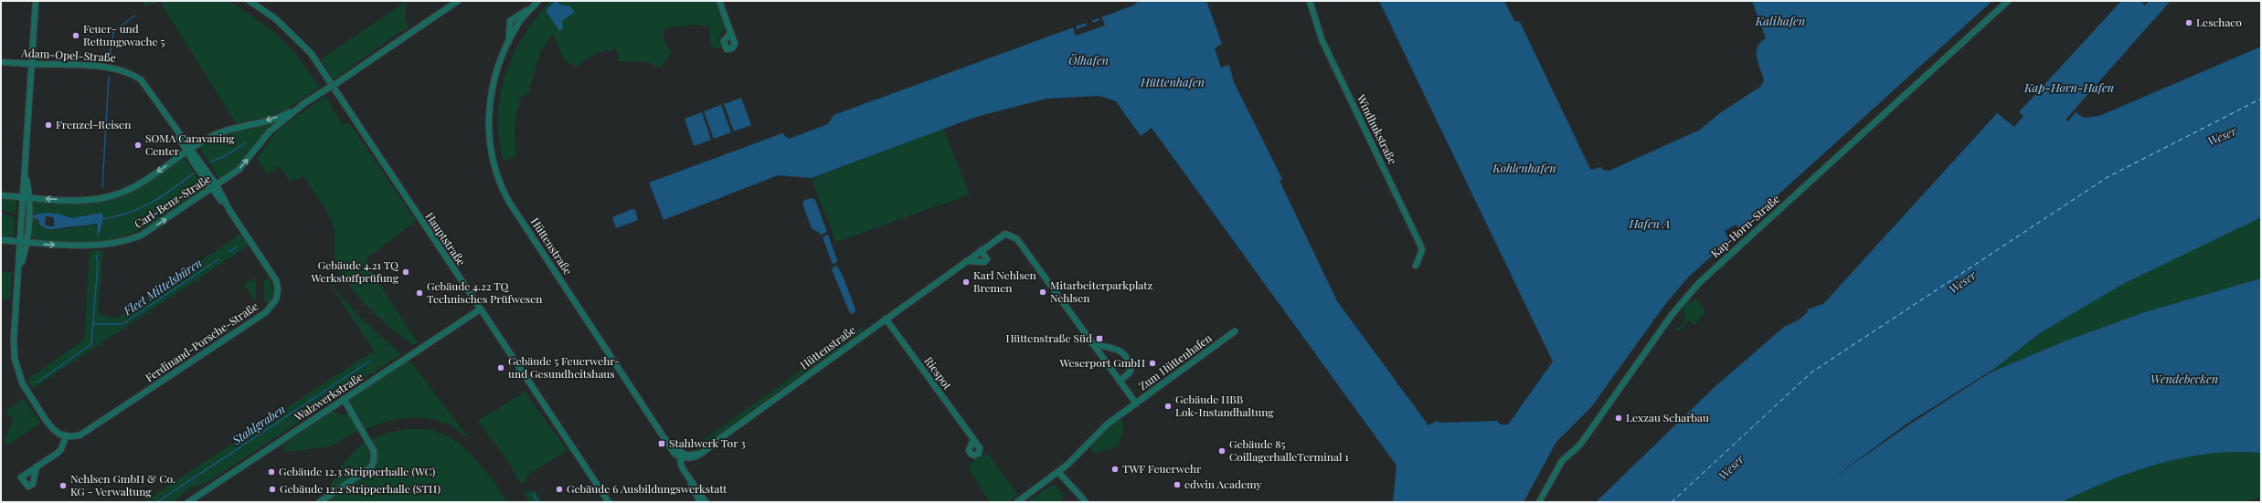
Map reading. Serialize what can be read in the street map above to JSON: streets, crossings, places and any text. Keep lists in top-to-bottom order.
{
  "streets": {
    "street": [
      "Adam-Opel-Straße",
      "Windhukstraße",
      "Carl-Benz-Straße",
      "Kap-Horn-Straße",
      "Hauptstraße",
      "Hüttenstraße",
      "Ferdinand-Porsche-Straße",
      "Zum Hüttenhafen",
      "Riespot",
      "Walzwerkstraße"
    ]
  },
  "crossings": [
    ["Adam-Opel-Straße", "Carl-Benz-Straße"],
    ["Adam-Opel-Straße", "Ferdinand-Porsche-Straße"],
    ["Carl-Benz-Straße", "Ferdinand-Porsche-Straße"],
    ["Hauptstraße", "Walzwerkstraße"],
    ["Hüttenstraße", "Zum Hüttenhafen"],
    ["Hüttenstraße", "Riespot"]
  ],
  "water": [
    "Kalihafen",
    "Ölhafen",
    "Hüttenhafen",
    "Kap-Horn-Hafen",
    "Weser",
    "Kohlenhafen",
    "Hafen A",
    "Fleet Mittelsbüren",
    "Wendebecken",
    "Stahlgraben"
  ],
  "places": {
    "other": [
      "Leschaco",
      "Feuer- und Rettungswache 5",
      "Frenzel-Reisen",
      "SOMA Caravaning Center",
      "Gebäude 4.21 TQ Werkstoffprüfung",
      "Karl Nehlsen Bremen",
      "Mitarbeiterparkplatz Nehlsen",
      "Gebäude 4.22 TQ Technisches Prüfwesen",
      "Weserport GmbH",
      "Gebäude 5 Feuerwehr- und Gesundheitshaus",
      "Gebäude HBB Lok-Instandhaltung",
      "Lexzau Scharbau",
      "Gebäude 85 CoillagerhalleTerminal 1",
      "TWF Feuerwehr",
      "Gebäude 12.3 Stripperhalle (WC)",
      "edwin Academy",
      "Nehlsen GmbH & Co. KG - Verwaltung",
      "Gebäude 12.2 Stripperhalle (STH)",
      "Gebäude 6 Ausbildungswerkstatt"
    ],
    "transit": ["Hüttenstraße Süd", "Stahlwerk Tor 3"]
  }
}
